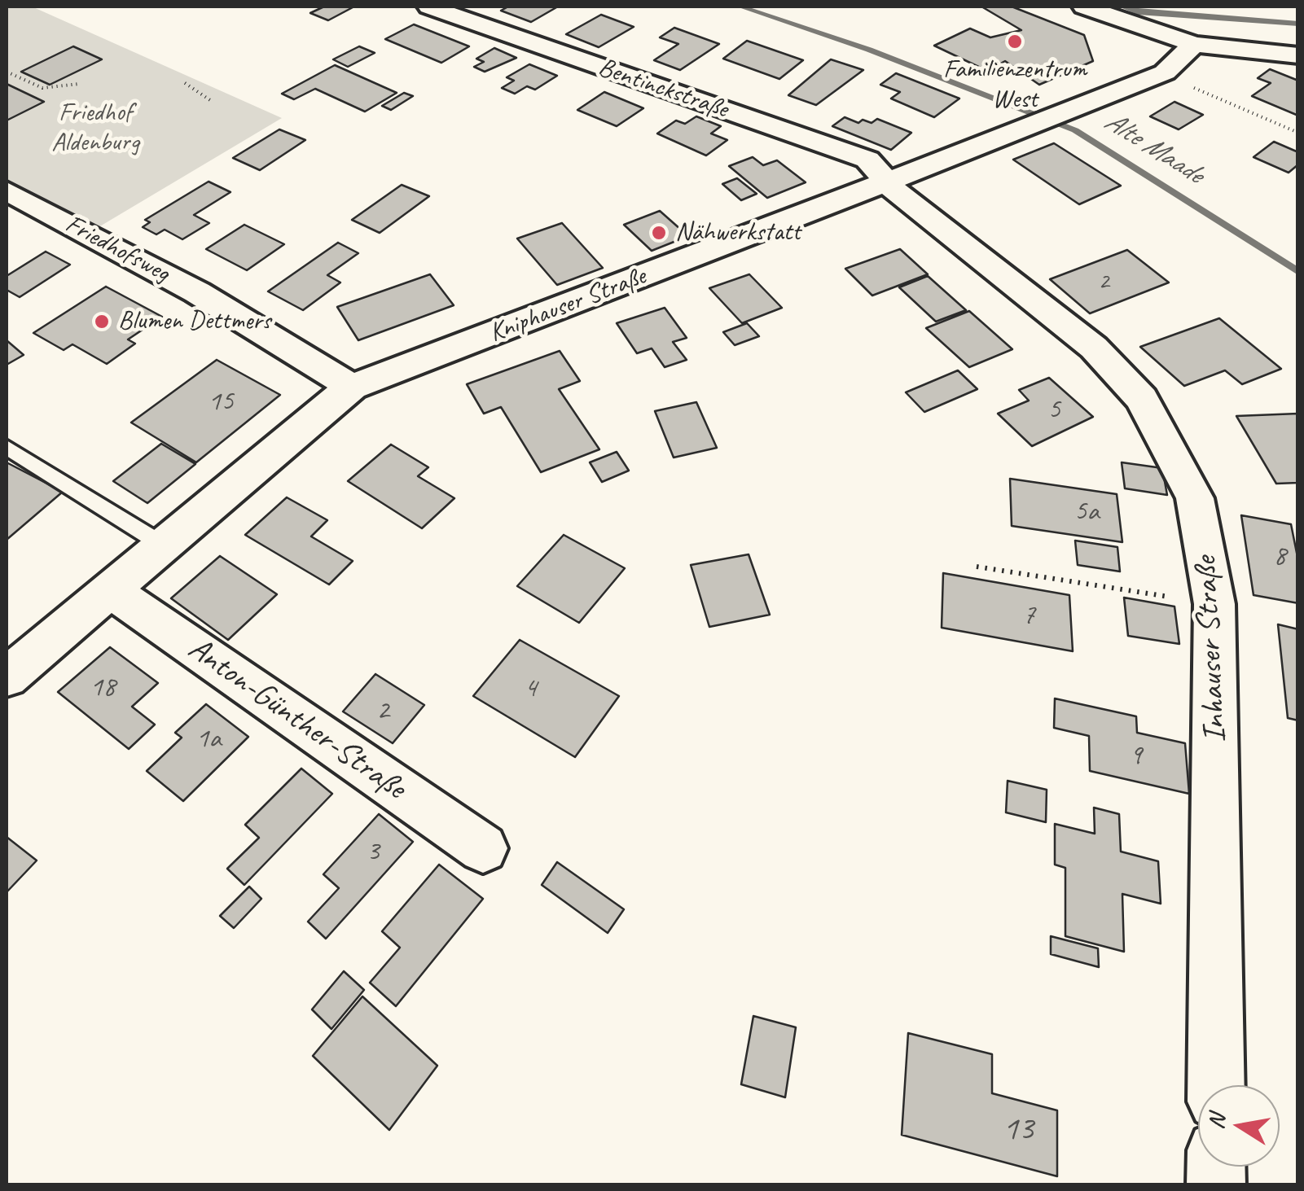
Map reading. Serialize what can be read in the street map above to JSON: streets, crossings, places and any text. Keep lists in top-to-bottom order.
{
  "streets": {
    "street": [
      "Bentinckstraße",
      "Friedhofsweg",
      "Kniphauser Straße",
      "Inhauser Straße",
      "Anton-Günther-Straße"
    ]
  },
  "crossings": [
    ["Bentinckstraße", "Kniphauser Straße"],
    ["Bentinckstraße", "Inhauser Straße"],
    ["Friedhofsweg", "Kniphauser Straße"],
    ["Kniphauser Straße", "Inhauser Straße"],
    ["Kniphauser Straße", "Anton-Günther-Straße"]
  ],
  "water": ["Alte Maade"],
  "parks": ["Friedhof Aldenburg"],
  "places": ["Familienzentrum West", "Nähwerkstatt", "Blumen Dettmers"],
  "house_numbers": [
    "2",
    "15",
    "5",
    "5a",
    "8",
    "7",
    "18",
    "4",
    "2",
    "1a",
    "9",
    "3",
    "13"
  ],
  "north": "left"
}
